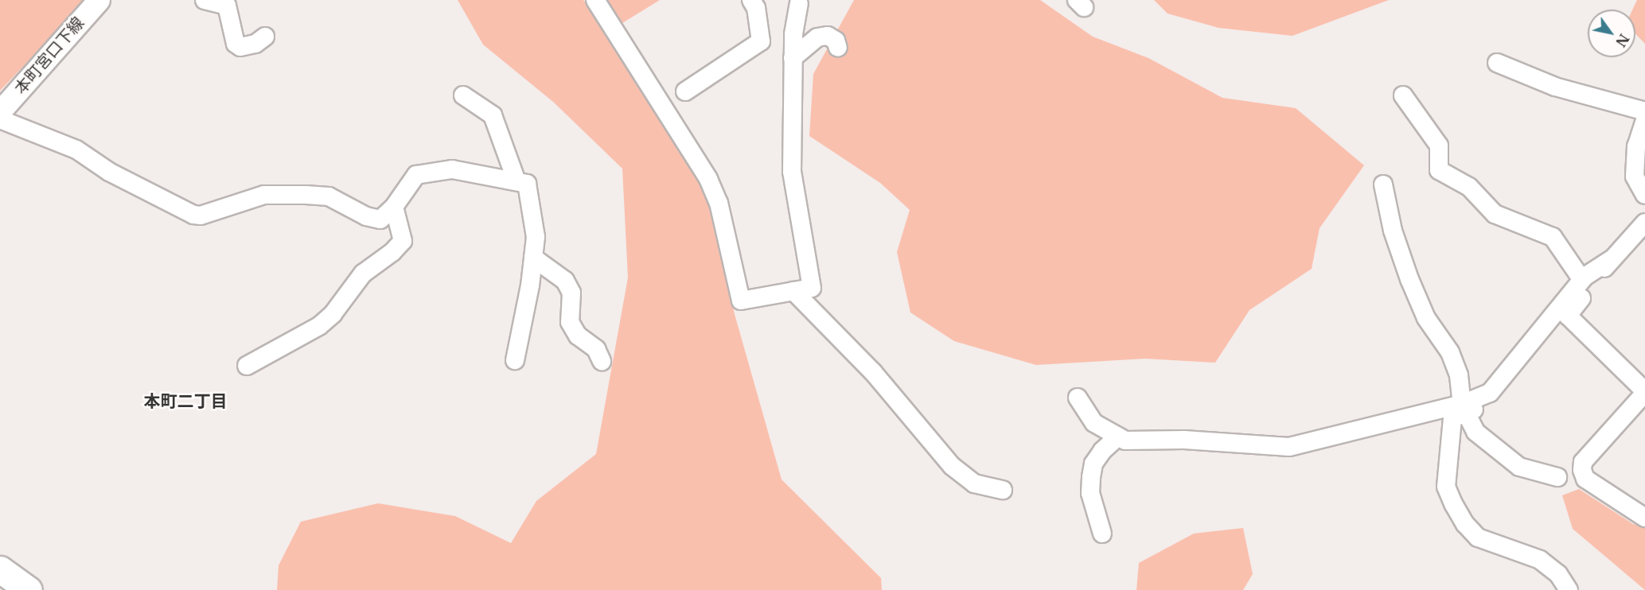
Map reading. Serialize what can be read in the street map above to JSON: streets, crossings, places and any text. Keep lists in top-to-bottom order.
{
  "streets": {
    "street": ["本町宮口下線"]
  },
  "districts": ["本町二丁目"],
  "north": "bottom right"
}
